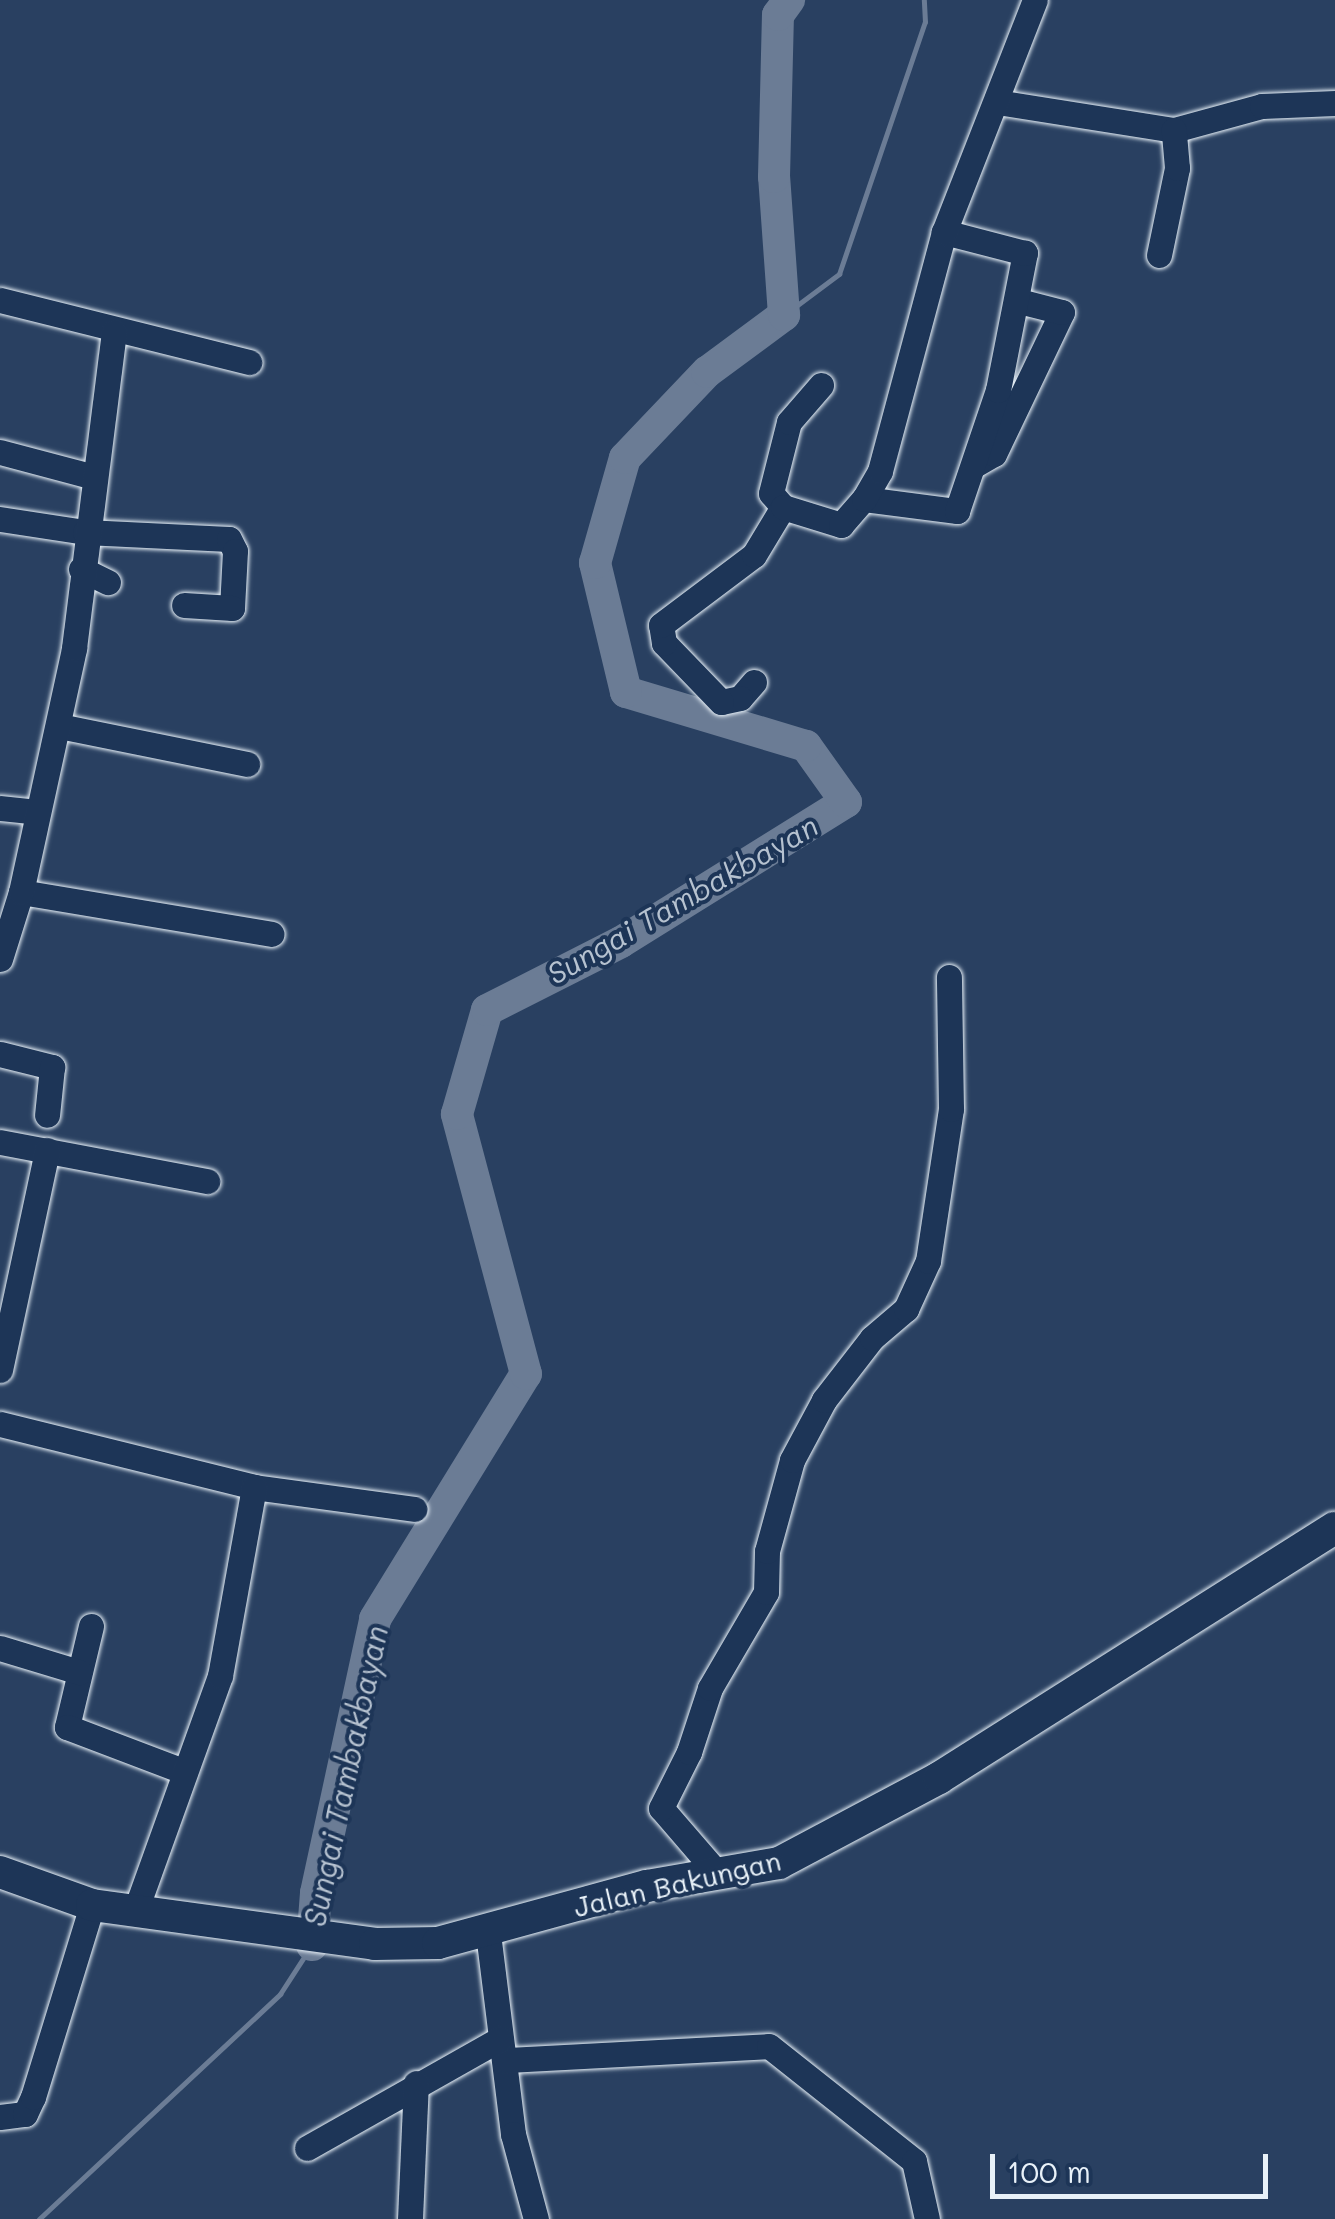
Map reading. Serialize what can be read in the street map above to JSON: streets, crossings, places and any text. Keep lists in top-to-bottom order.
{
  "streets": {
    "main road": ["Jalan Bakungan"]
  },
  "water": ["Sungai Tambakbayan"],
  "scale_bar": "100 m"
}
